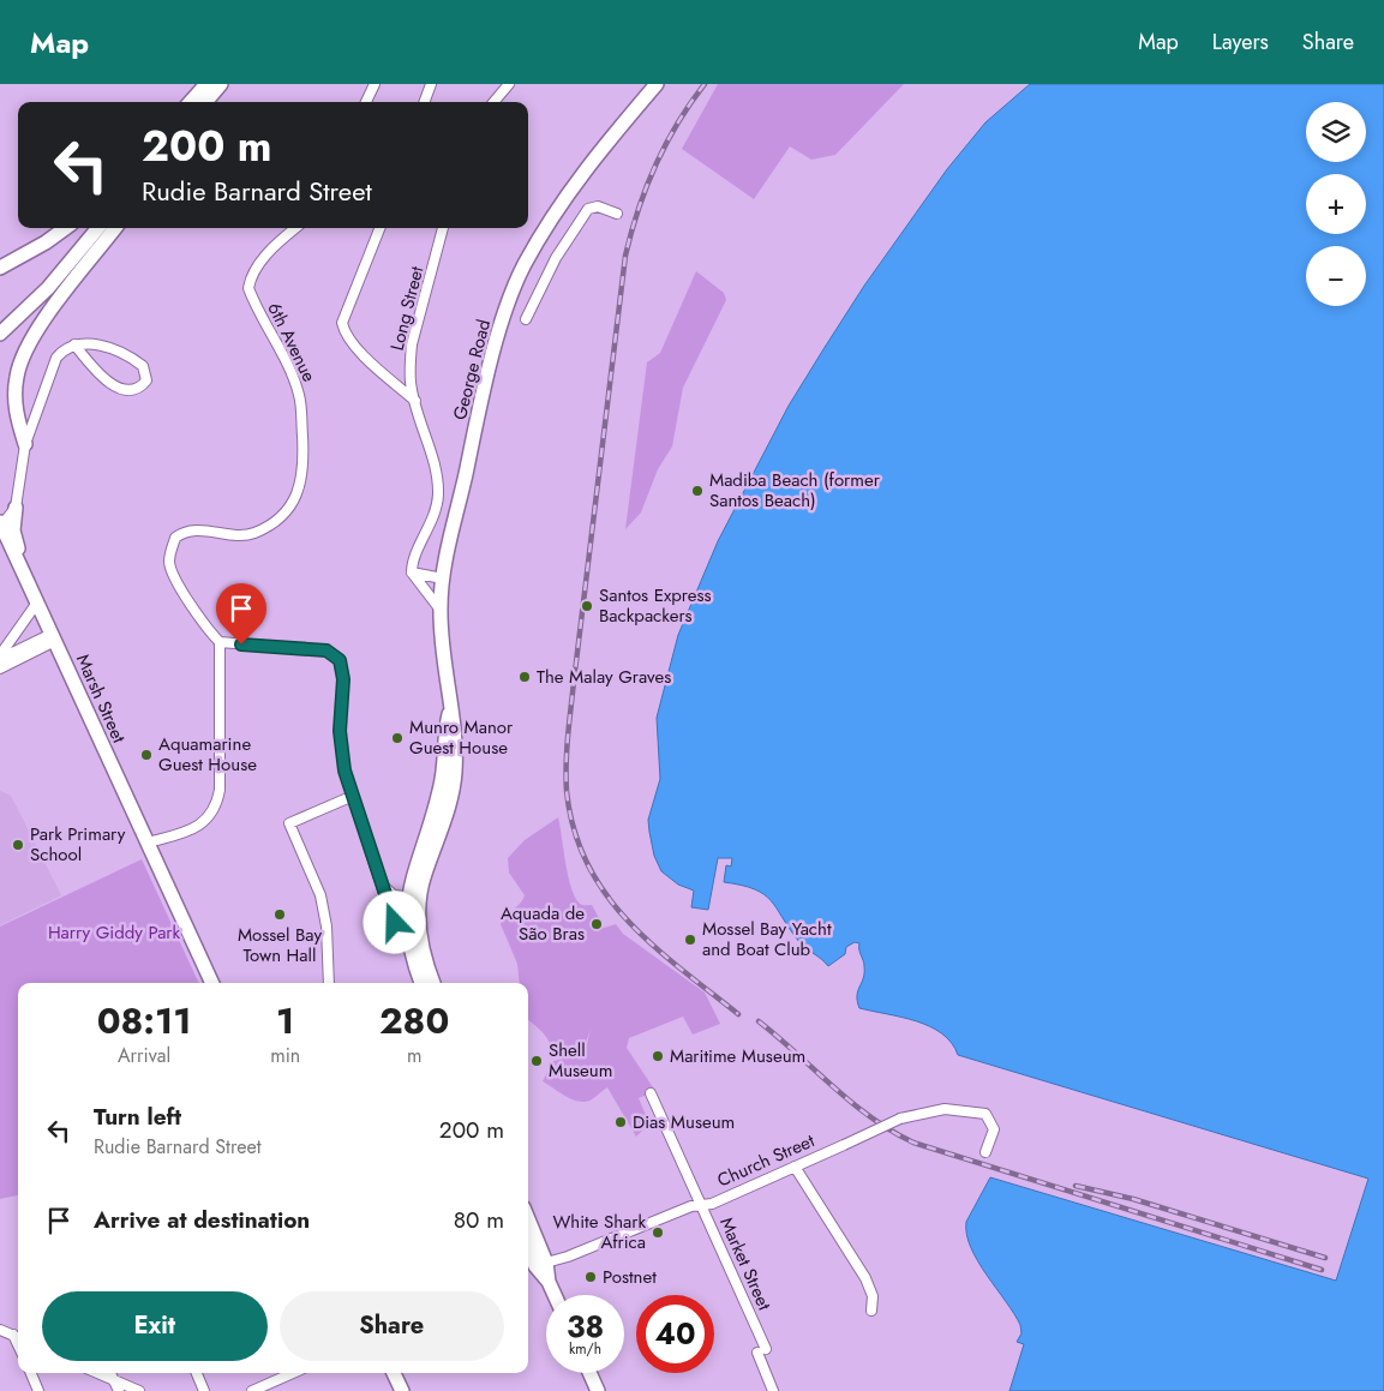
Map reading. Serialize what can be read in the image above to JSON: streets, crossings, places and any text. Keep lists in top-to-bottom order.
{
  "streets": {
    "street": [
      "Long Street",
      "6th Avenue",
      "George Road",
      "Marsh Street",
      "Church Street",
      "Market Street"
    ]
  },
  "crossings": [
    ["Church Street", "Market Street"]
  ],
  "parks": ["Harry Giddy Park"],
  "places": [
    "Madiba Beach (former Santos Beach)",
    "Santos Express Backpackers",
    "The Malay Graves",
    "Munro Manor Guest House",
    "Aquamarine Guest House",
    "Park Primary School",
    "Mossel Bay Town Hall",
    "Aquada de São Bras",
    "Mossel Bay Yacht and Boat Club",
    "Maritime Museum",
    "Shell Museum",
    "Dias Museum",
    "White Shark Africa",
    "Postnet"
  ],
  "page": {
    "header": "Map",
    "nav": ["Map", "Layers", "Share"],
    "map_buttons": ["+", "−"],
    "turn": ["200 m", "Rudie Barnard Street"],
    "eta": [
      "08:11",
      "Arrival",
      "1",
      "min",
      "280",
      "m"
    ],
    "list": [
      {
        "name": "Turn left",
        "note": "Rudie Barnard Street",
        "value": "200 m"
      },
      {
        "name": "Arrive at destination",
        "value": "80 m"
      }
    ],
    "buttons": ["Exit", "Share"],
    "speed": "38 km/h",
    "limit": "40"
  }
}
